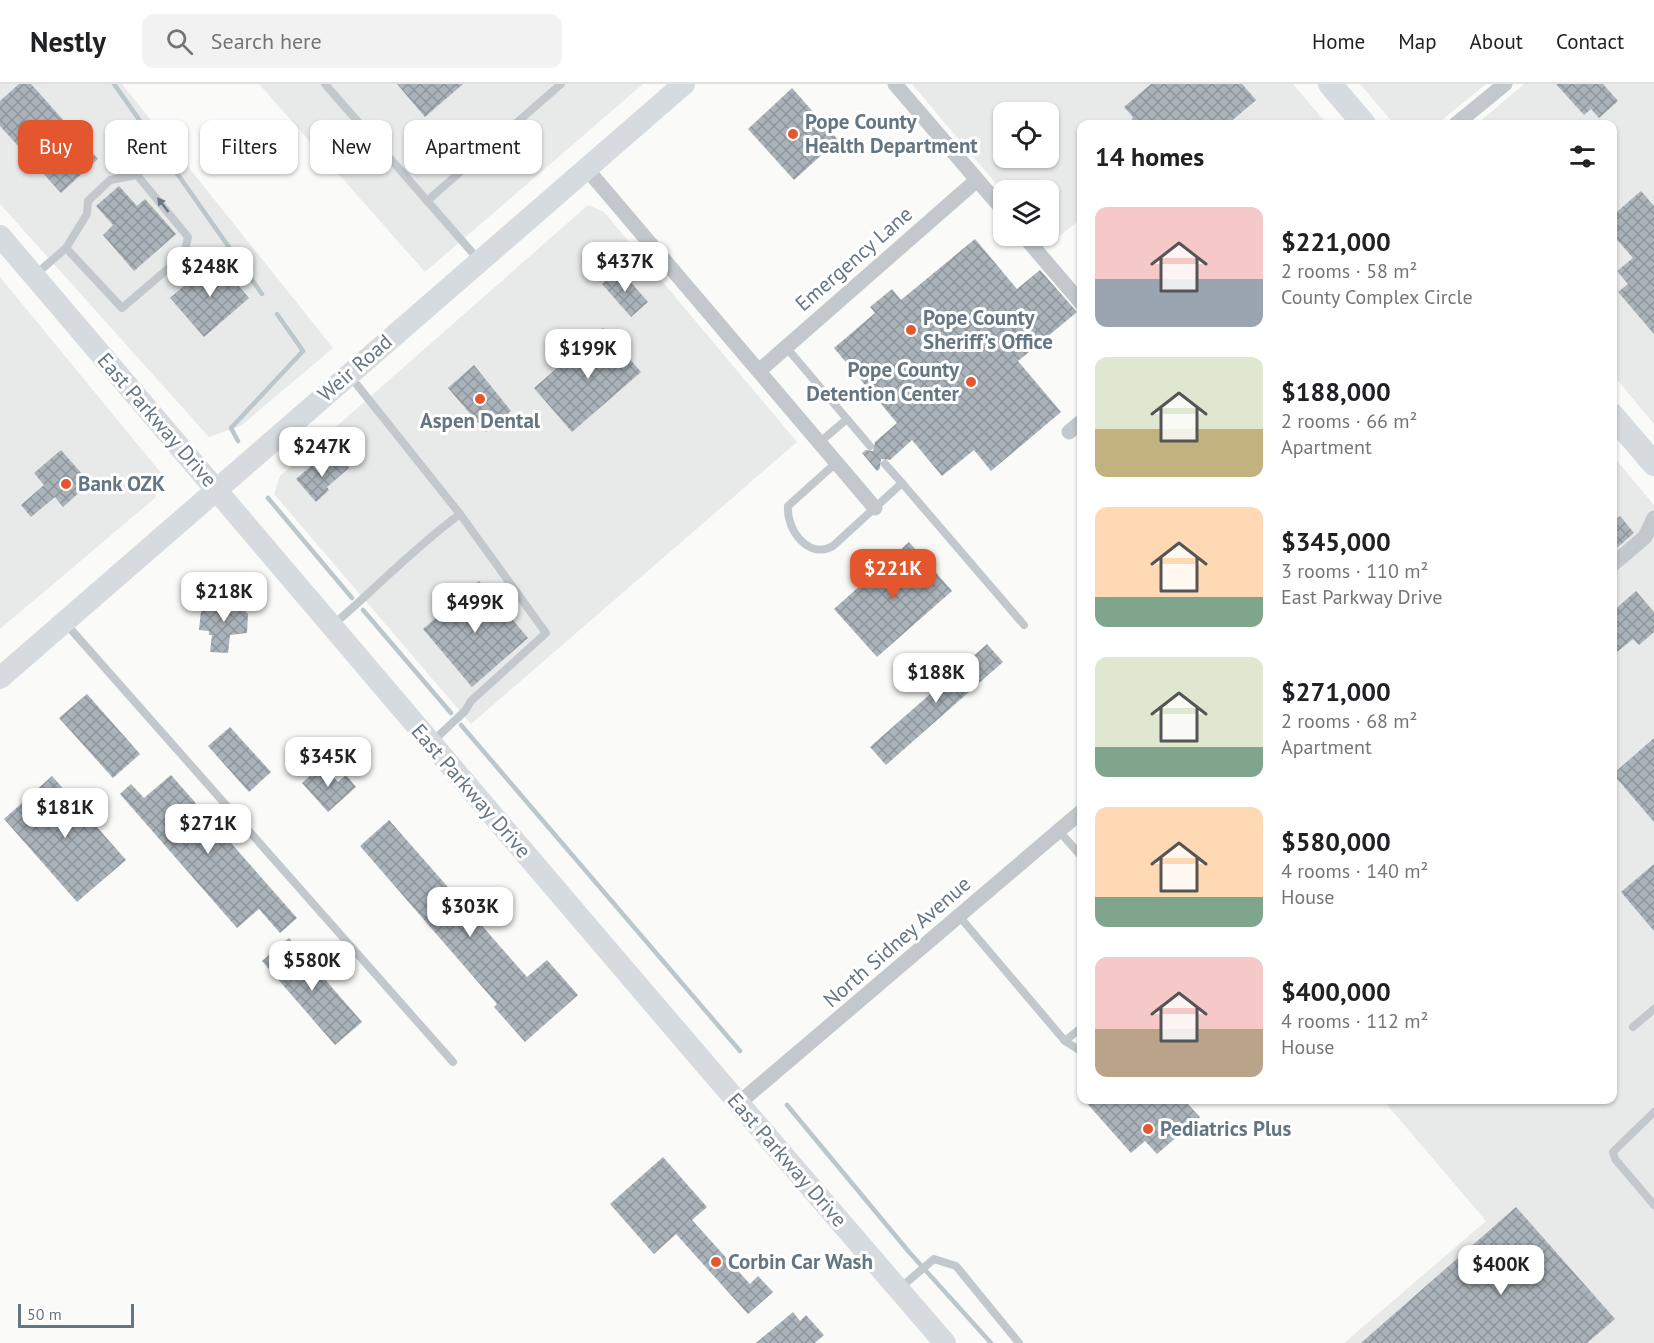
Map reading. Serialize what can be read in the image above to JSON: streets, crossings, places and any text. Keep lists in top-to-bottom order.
{
  "streets": {
    "main road": ["Weir Road", "East Parkway Drive"],
    "street": ["Emergency Lane", "North Sidney Avenue"]
  },
  "crossings": [
    ["Weir Road", "East Parkway Drive"],
    ["East Parkway Drive", "North Sidney Avenue"]
  ],
  "places": [
    "Pope County Health Department",
    "Pope County Sheriff's Office",
    "Pope County Detention Center",
    "Aspen Dental",
    "Bank OZK",
    "Pediatrics Plus",
    "Corbin Car Wash"
  ],
  "scale_bar": "50 m",
  "page": {
    "header": "Nestly",
    "search": "Search here",
    "nav": [
      "Home",
      "Map",
      "About",
      "Contact"
    ],
    "chip": [
      "Buy",
      "Rent",
      "Filters",
      "New",
      "Apartment"
    ],
    "heading": "14 homes",
    "list": [
      {
        "name": "$221,000",
        "note": "2 rooms · 58 m² · County Complex Circle"
      },
      {
        "name": "$188,000",
        "note": "2 rooms · 66 m² · Apartment"
      },
      {
        "name": "$345,000",
        "note": "3 rooms · 110 m² · East Parkway Drive"
      },
      {
        "name": "$271,000",
        "note": "2 rooms · 68 m² · Apartment"
      },
      {
        "name": "$580,000",
        "note": "4 rooms · 140 m² · House"
      },
      {
        "name": "$400,000",
        "note": "4 rooms · 112 m² · House"
      }
    ],
    "price": [
      "$437K",
      "$248K",
      "$199K",
      "$247K",
      "$221K",
      "$218K",
      "$499K",
      "$188K",
      "$345K",
      "$181K",
      "$271K",
      "$303K",
      "$580K",
      "$400K"
    ],
    "scale": "50 m"
  }
}
